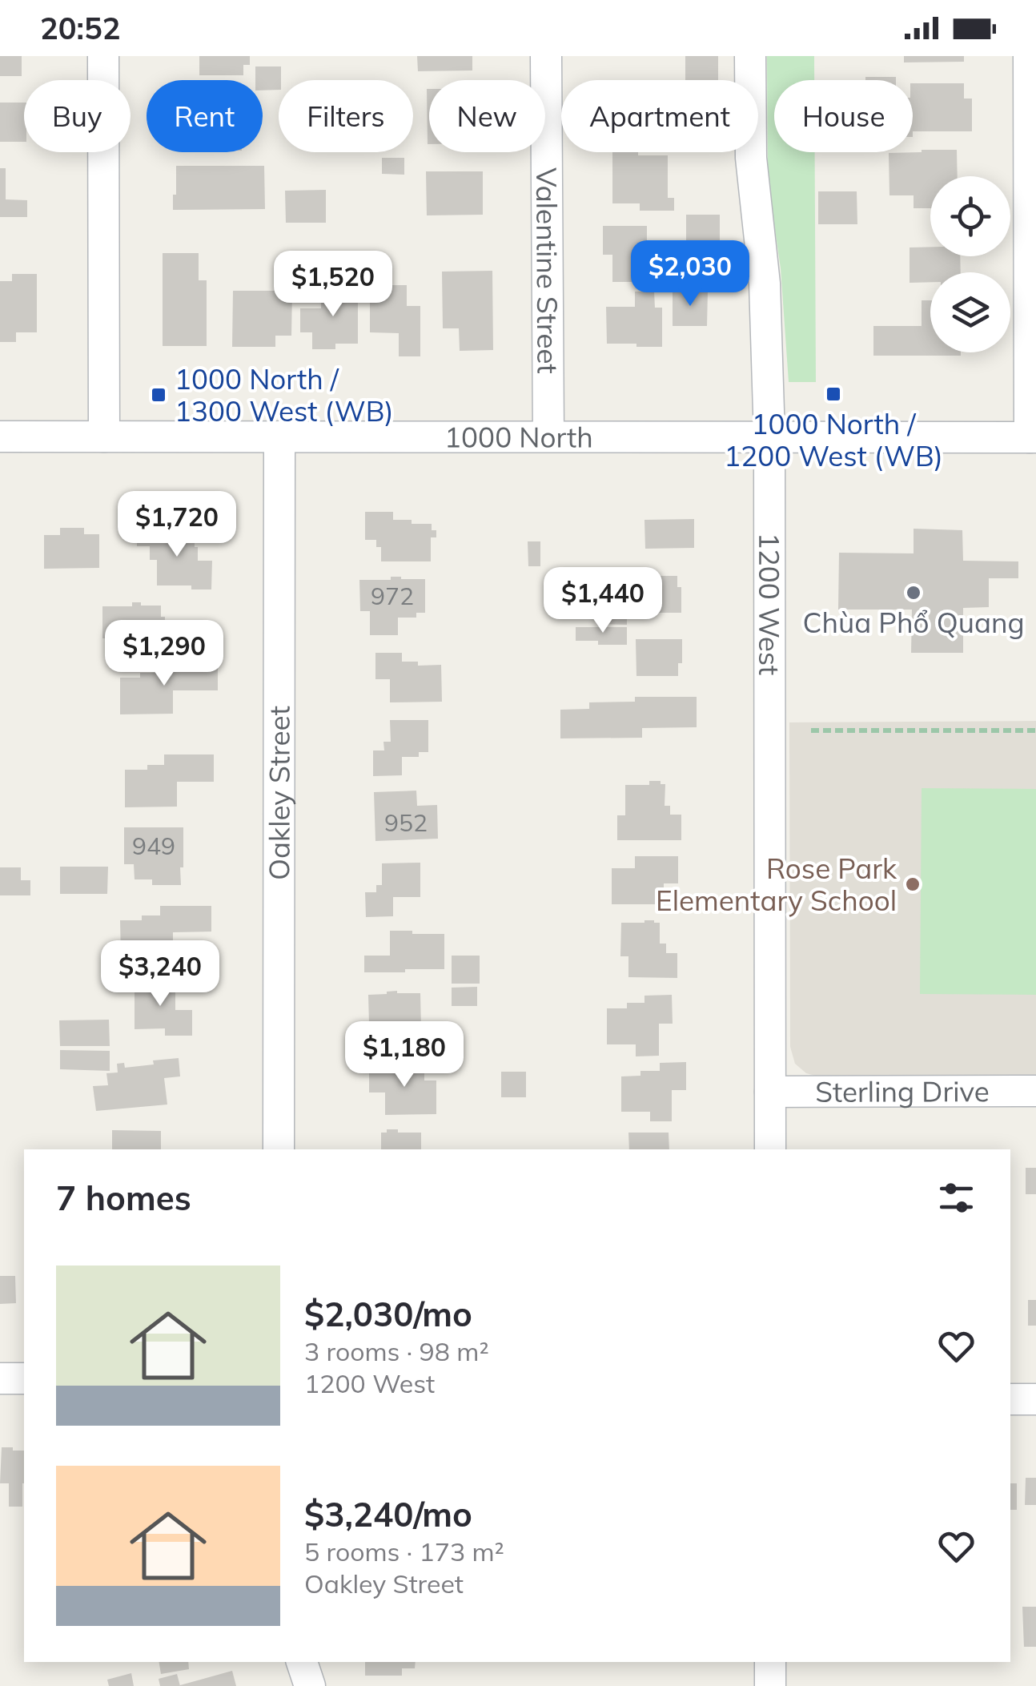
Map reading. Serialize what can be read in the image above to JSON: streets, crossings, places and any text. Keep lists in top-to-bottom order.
{
  "streets": {
    "street": [
      "Valentine Street",
      "1000 North",
      "1200 West",
      "Oakley Street",
      "Sterling Drive"
    ]
  },
  "crossings": [
    ["Valentine Street", "1000 North"],
    ["1000 North", "1200 West"],
    ["1000 North", "Oakley Street"],
    ["1200 West", "Sterling Drive"]
  ],
  "places": {
    "transit": ["1000 North / 1200 West (WB)", "1000 North / 1300 West (WB)"],
    "other": ["Chùa Phổ Quang", "Rose Park Elementary School"]
  },
  "house_numbers": ["972", "952", "949"],
  "page": {
    "status": "20:52",
    "chip": [
      "Buy",
      "Rent",
      "Filters",
      "New",
      "Apartment",
      "House"
    ],
    "price": [
      "$2,030",
      "$1,520",
      "$1,720",
      "$1,440",
      "$1,290",
      "$3,240",
      "$1,180"
    ],
    "heading": "7 homes",
    "list": [
      {
        "name": "$2,030/mo",
        "note": "3 rooms · 98 m² · 1200 West"
      },
      {
        "name": "$3,240/mo",
        "note": "5 rooms · 173 m² · Oakley Street"
      }
    ]
  }
}
